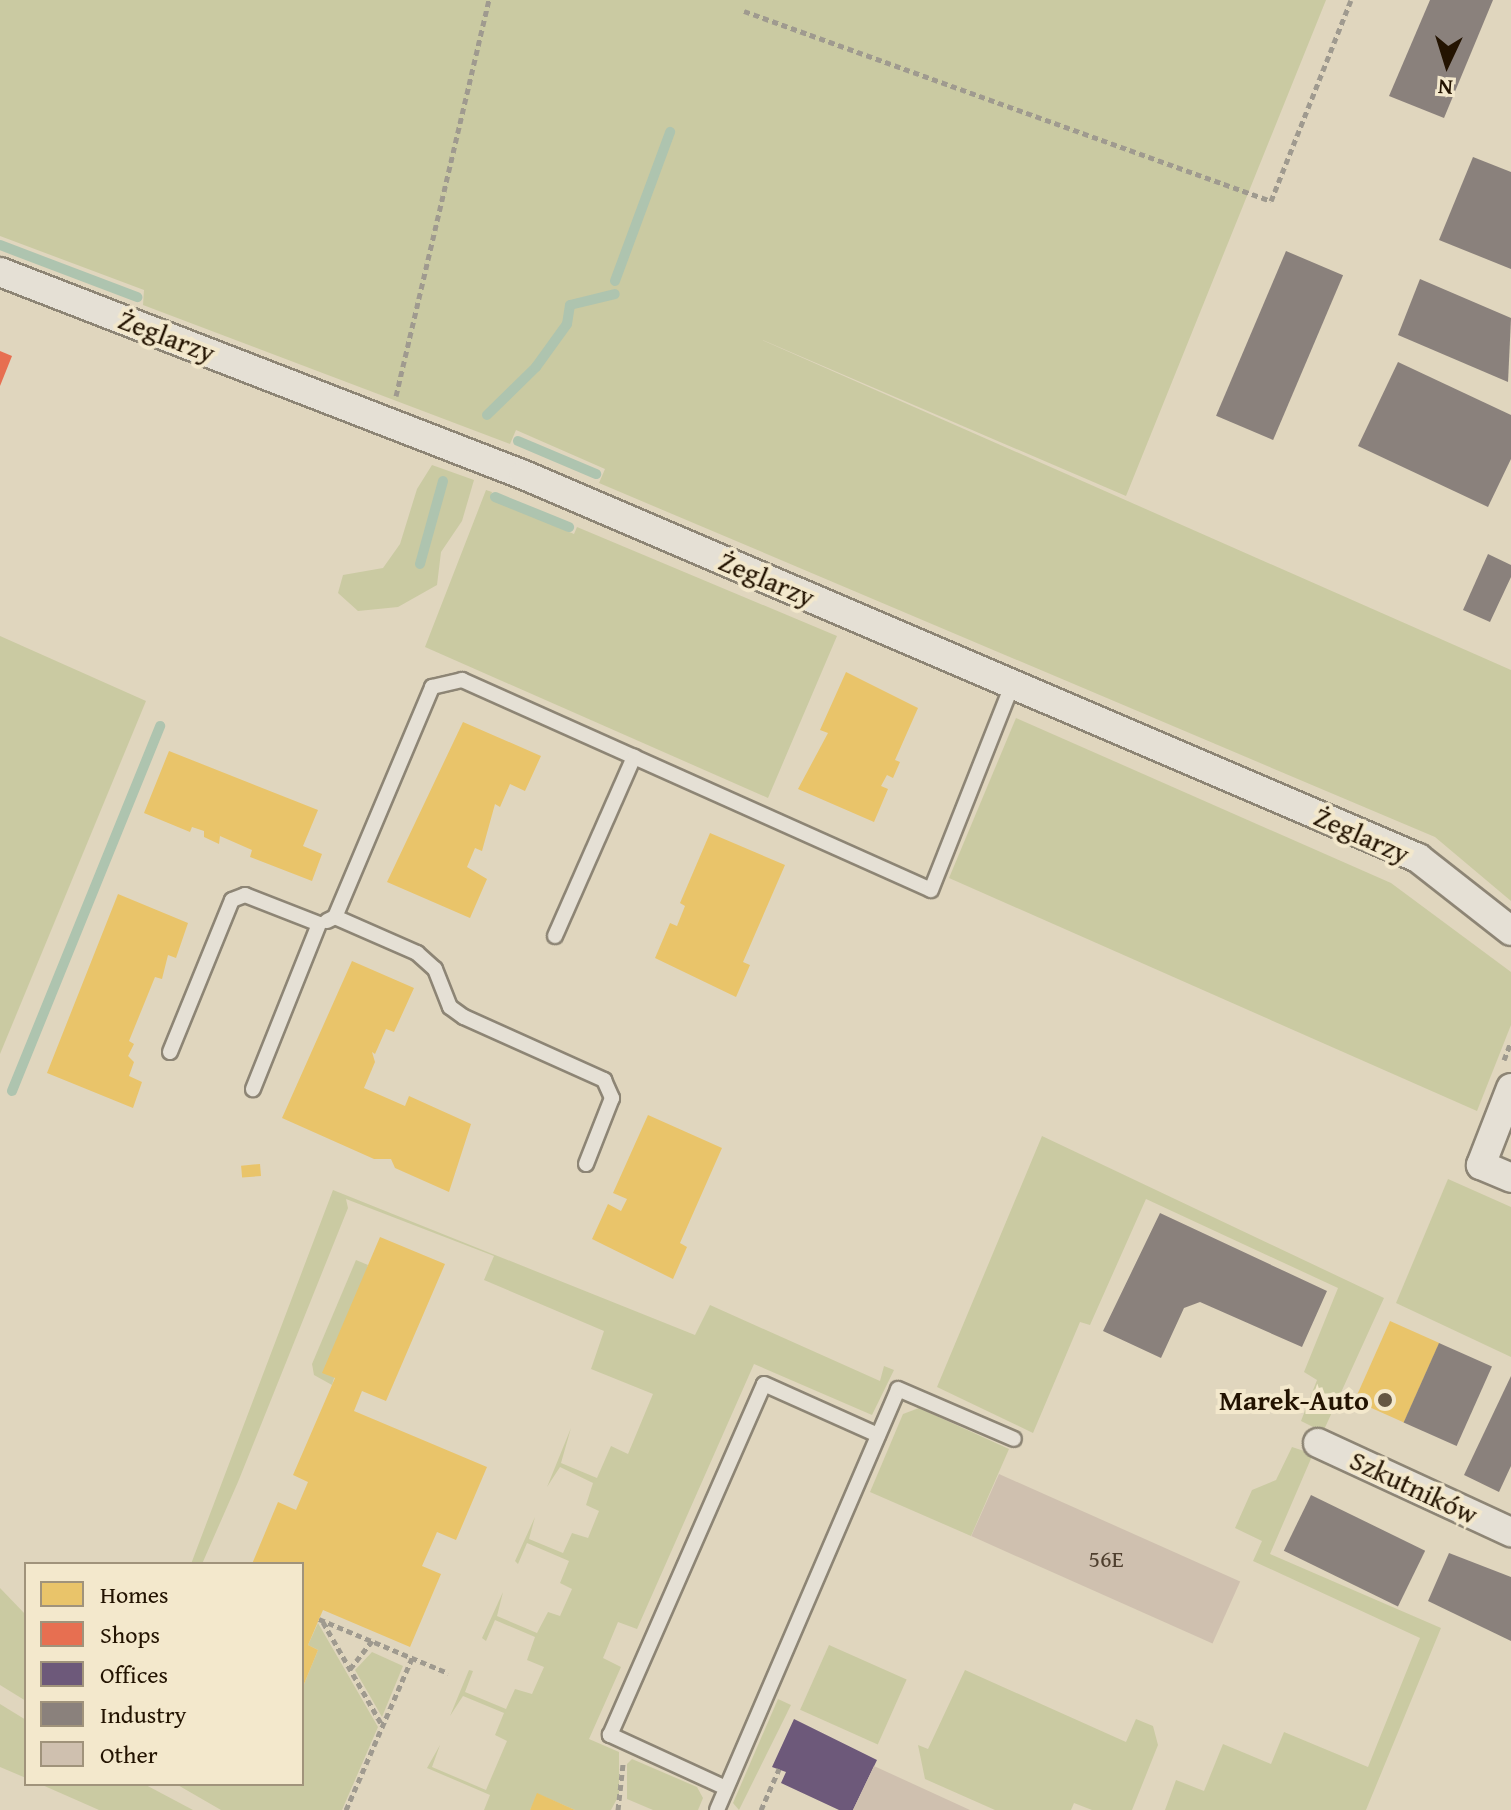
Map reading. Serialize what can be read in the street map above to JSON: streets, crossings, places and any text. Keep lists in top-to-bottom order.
{
  "streets": {
    "street": ["Żeglarzy", "Szkutników"]
  },
  "places": ["Marek-Auto"],
  "house_numbers": ["56E"],
  "legend": [
    "Homes",
    "Shops",
    "Offices",
    "Industry",
    "Other"
  ],
  "north": "bottom"
}
